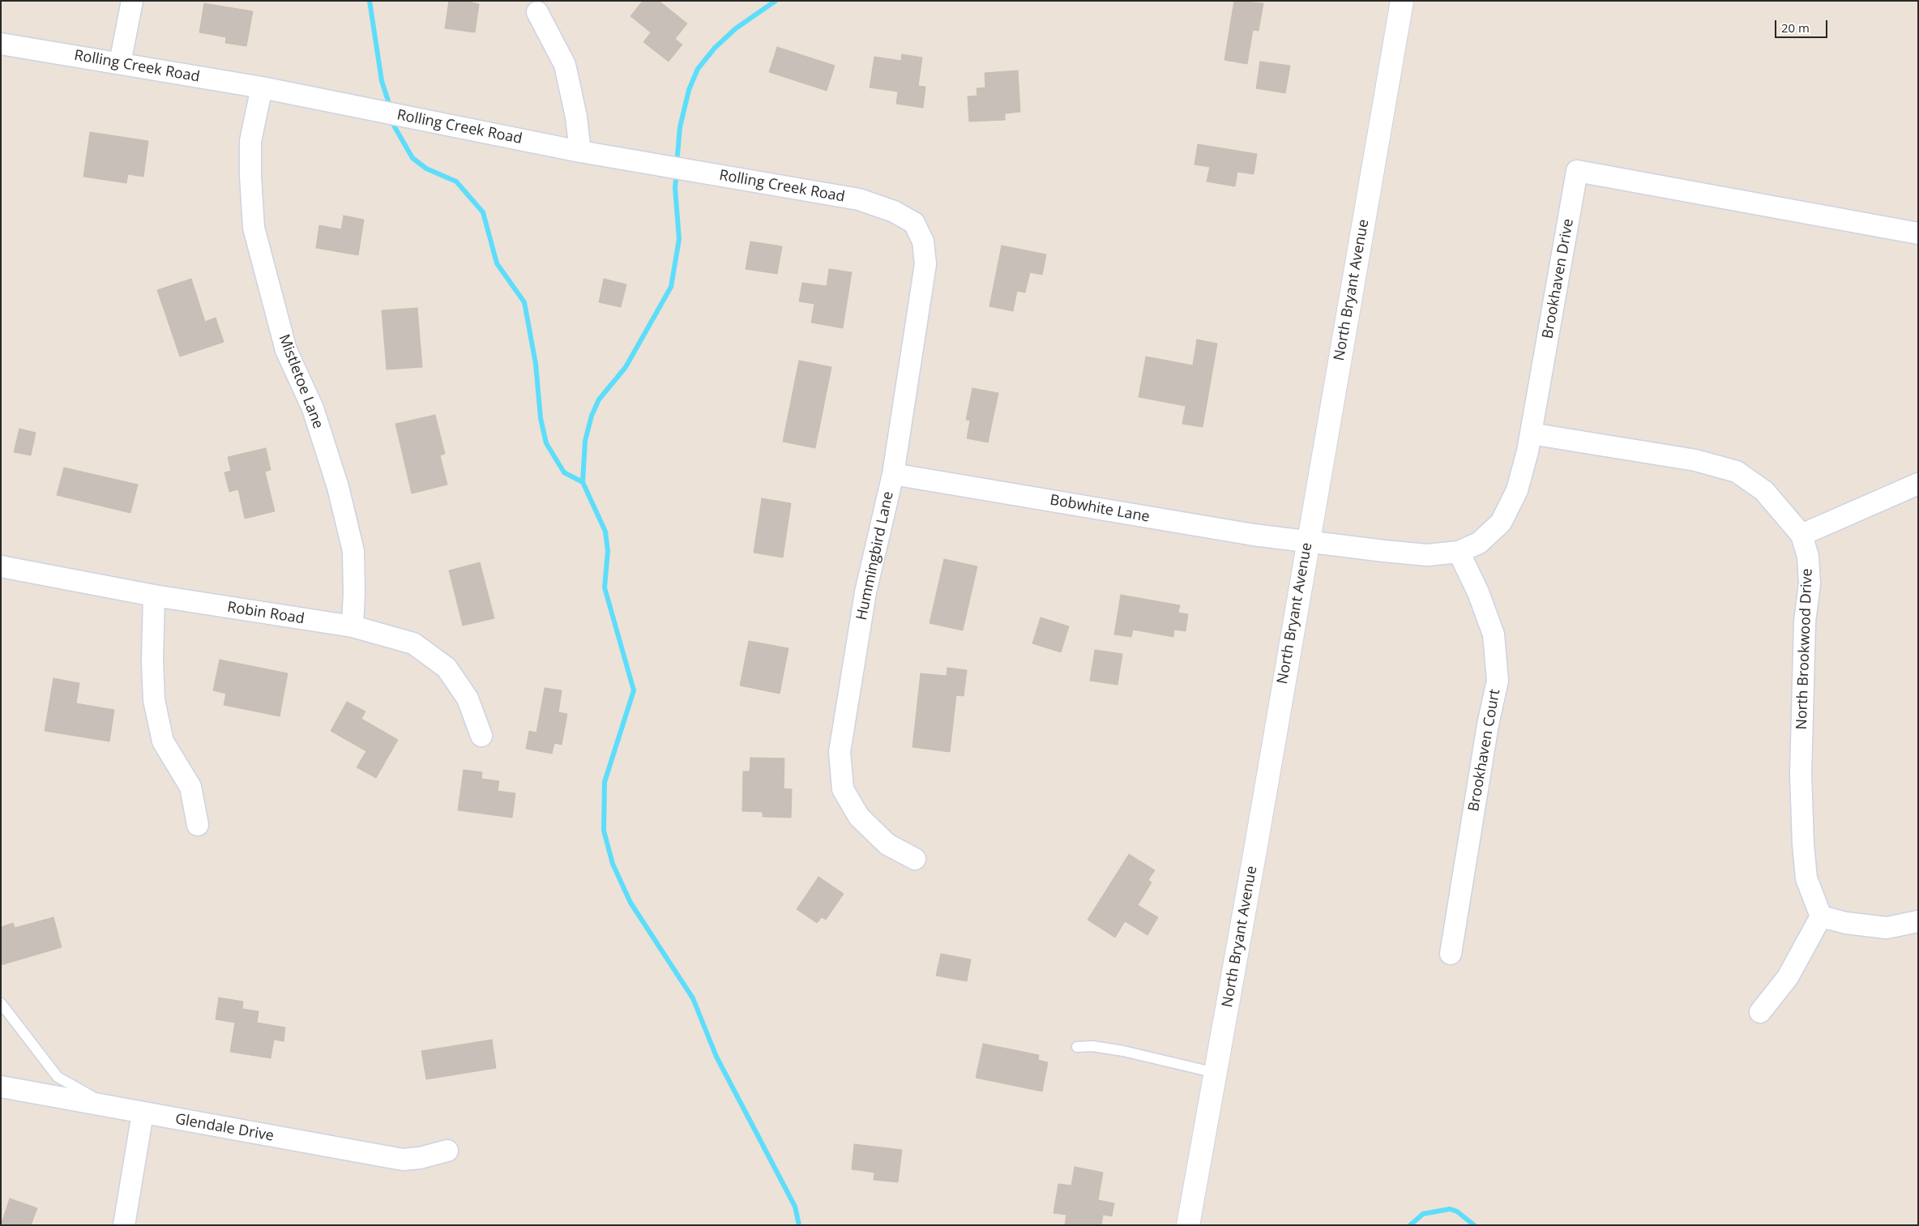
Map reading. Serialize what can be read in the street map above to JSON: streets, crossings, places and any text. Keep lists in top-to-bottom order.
{
  "streets": {
    "street": [
      "Rolling Creek Road",
      "Brookhaven Drive",
      "North Bryant Avenue",
      "Mistletoe Lane",
      "Bobwhite Lane",
      "Hummingbird Lane",
      "Robin Road",
      "North Brookwood Drive",
      "Brookhaven Court",
      "Glendale Drive"
    ]
  },
  "crossings": [
    ["Rolling Creek Road", "Mistletoe Lane"],
    ["Rolling Creek Road", "Hummingbird Lane"],
    ["Brookhaven Drive", "North Bryant Avenue"],
    ["Brookhaven Drive", "Bobwhite Lane"],
    ["Brookhaven Drive", "North Brookwood Drive"],
    ["Brookhaven Drive", "Brookhaven Court"],
    ["North Bryant Avenue", "Bobwhite Lane"],
    ["Mistletoe Lane", "Robin Road"],
    ["Bobwhite Lane", "Hummingbird Lane"]
  ],
  "scale_bar": "20 m"
}
